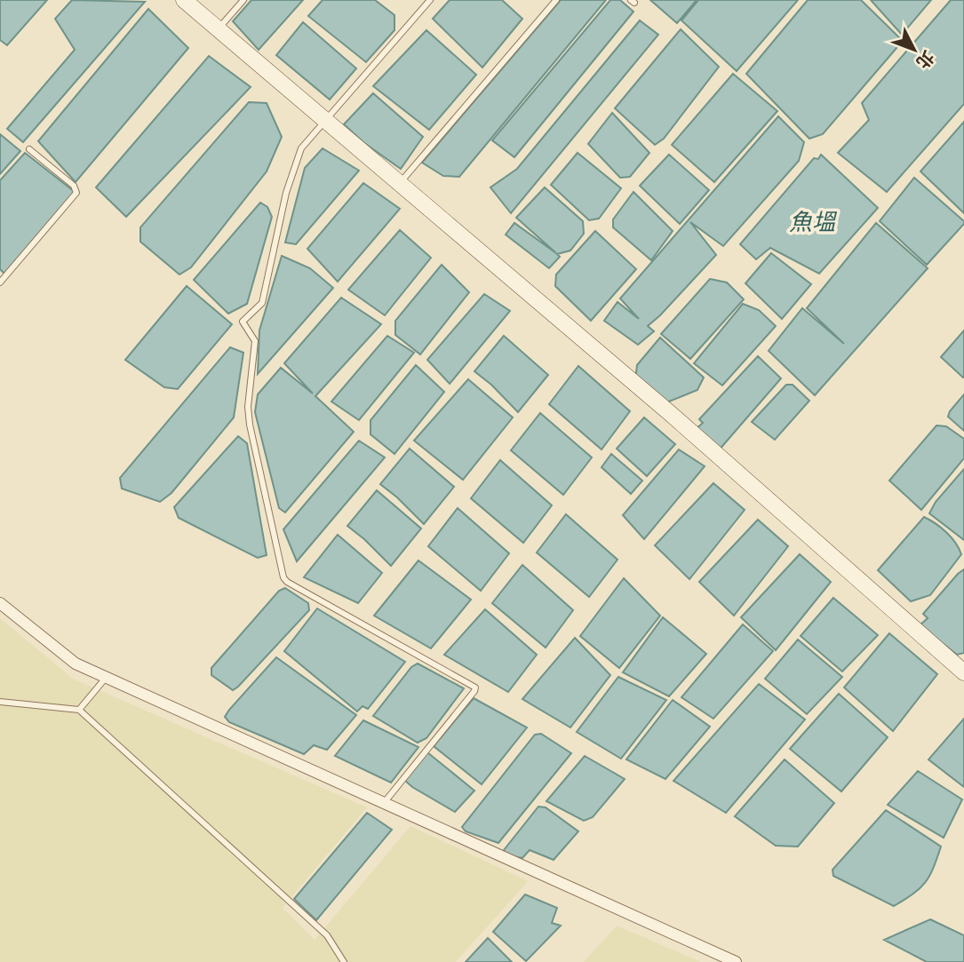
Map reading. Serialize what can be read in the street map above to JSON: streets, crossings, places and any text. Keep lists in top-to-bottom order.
{
  "water": ["魚塭"],
  "north": "bottom right"
}
